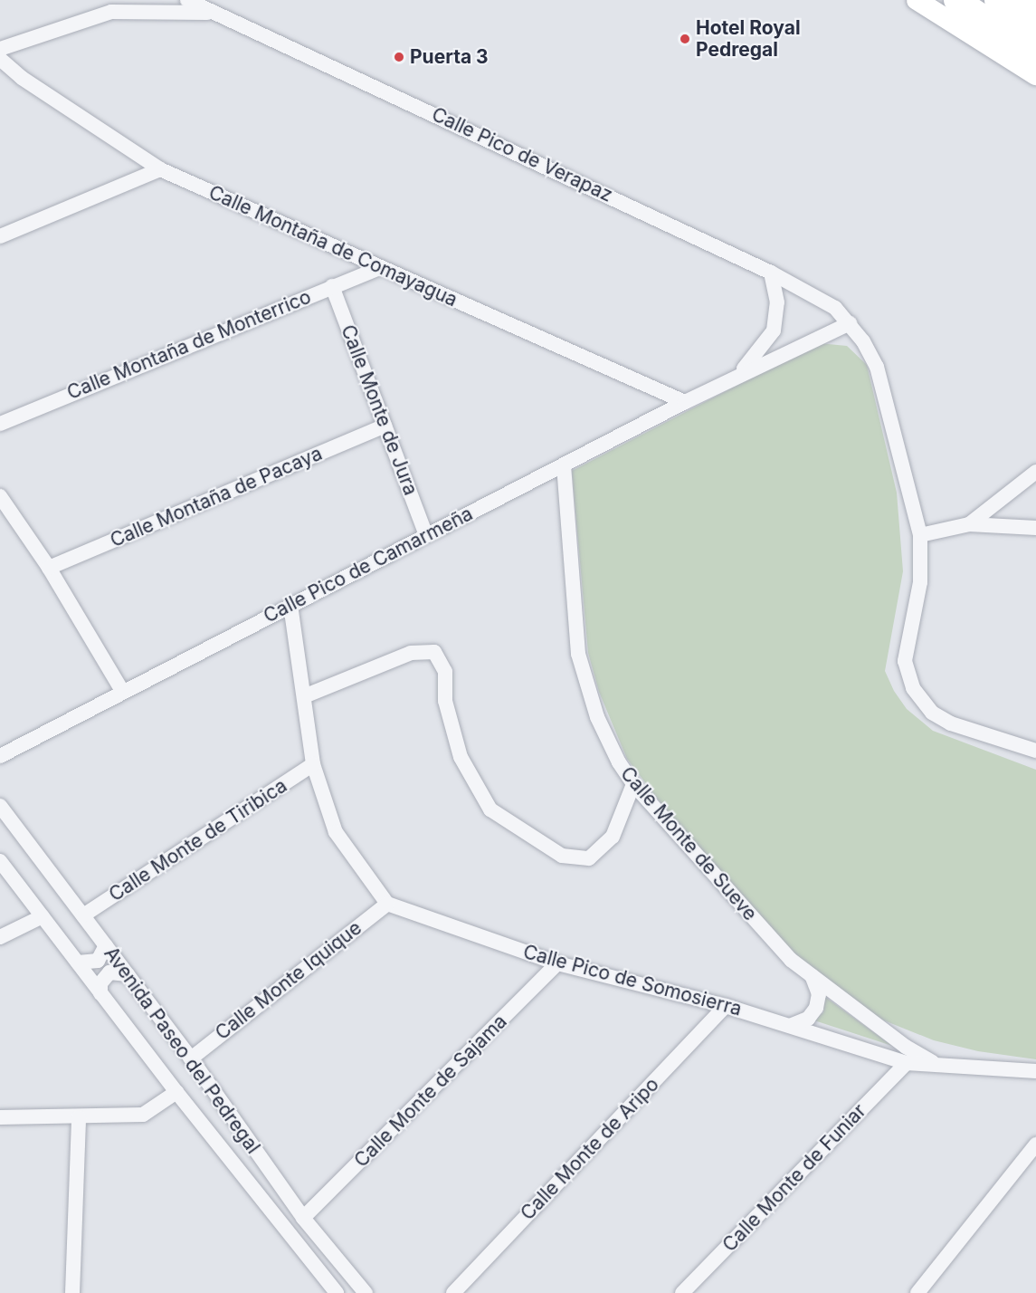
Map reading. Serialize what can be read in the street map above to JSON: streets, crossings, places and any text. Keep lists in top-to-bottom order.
{
  "streets": {
    "street": [
      "Calle Pico de Verapaz",
      "Calle Montaña de Comayagua",
      "Calle Montaña de Monterrico",
      "Calle Monte de Jura",
      "Calle Montaña de Pacaya",
      "Calle Pico de Camarmeña",
      "Calle Monte de Tiribica",
      "Calle Monte de Sueve",
      "Calle Monte Iquique",
      "Calle Pico de Somosierra",
      "Avenida Paseo del Pedregal",
      "Calle Monte de Sajama",
      "Calle Monte de Aripo",
      "Calle Monte de Funiar"
    ]
  },
  "crossings": [
    ["Calle Pico de Verapaz", "Calle Pico de Camarmeña"],
    ["Calle Montaña de Comayagua", "Calle Montaña de Monterrico"],
    ["Calle Montaña de Comayagua", "Calle Pico de Camarmeña"],
    ["Calle Montaña de Monterrico", "Calle Monte de Jura"],
    ["Calle Monte de Jura", "Calle Montaña de Pacaya"],
    ["Calle Monte de Jura", "Calle Pico de Camarmeña"],
    ["Calle Pico de Camarmeña", "Calle Monte de Sueve"],
    ["Calle Monte de Tiribica", "Avenida Paseo del Pedregal"],
    ["Calle Monte de Sueve", "Calle Pico de Somosierra"],
    ["Calle Monte Iquique", "Calle Pico de Somosierra"],
    ["Calle Monte Iquique", "Avenida Paseo del Pedregal"],
    ["Calle Pico de Somosierra", "Calle Monte de Sajama"],
    ["Calle Pico de Somosierra", "Calle Monte de Aripo"],
    ["Calle Pico de Somosierra", "Calle Monte de Funiar"],
    ["Avenida Paseo del Pedregal", "Calle Monte de Sajama"]
  ],
  "places": ["Hotel Royal Pedregal", "Puerta 3"]
}
